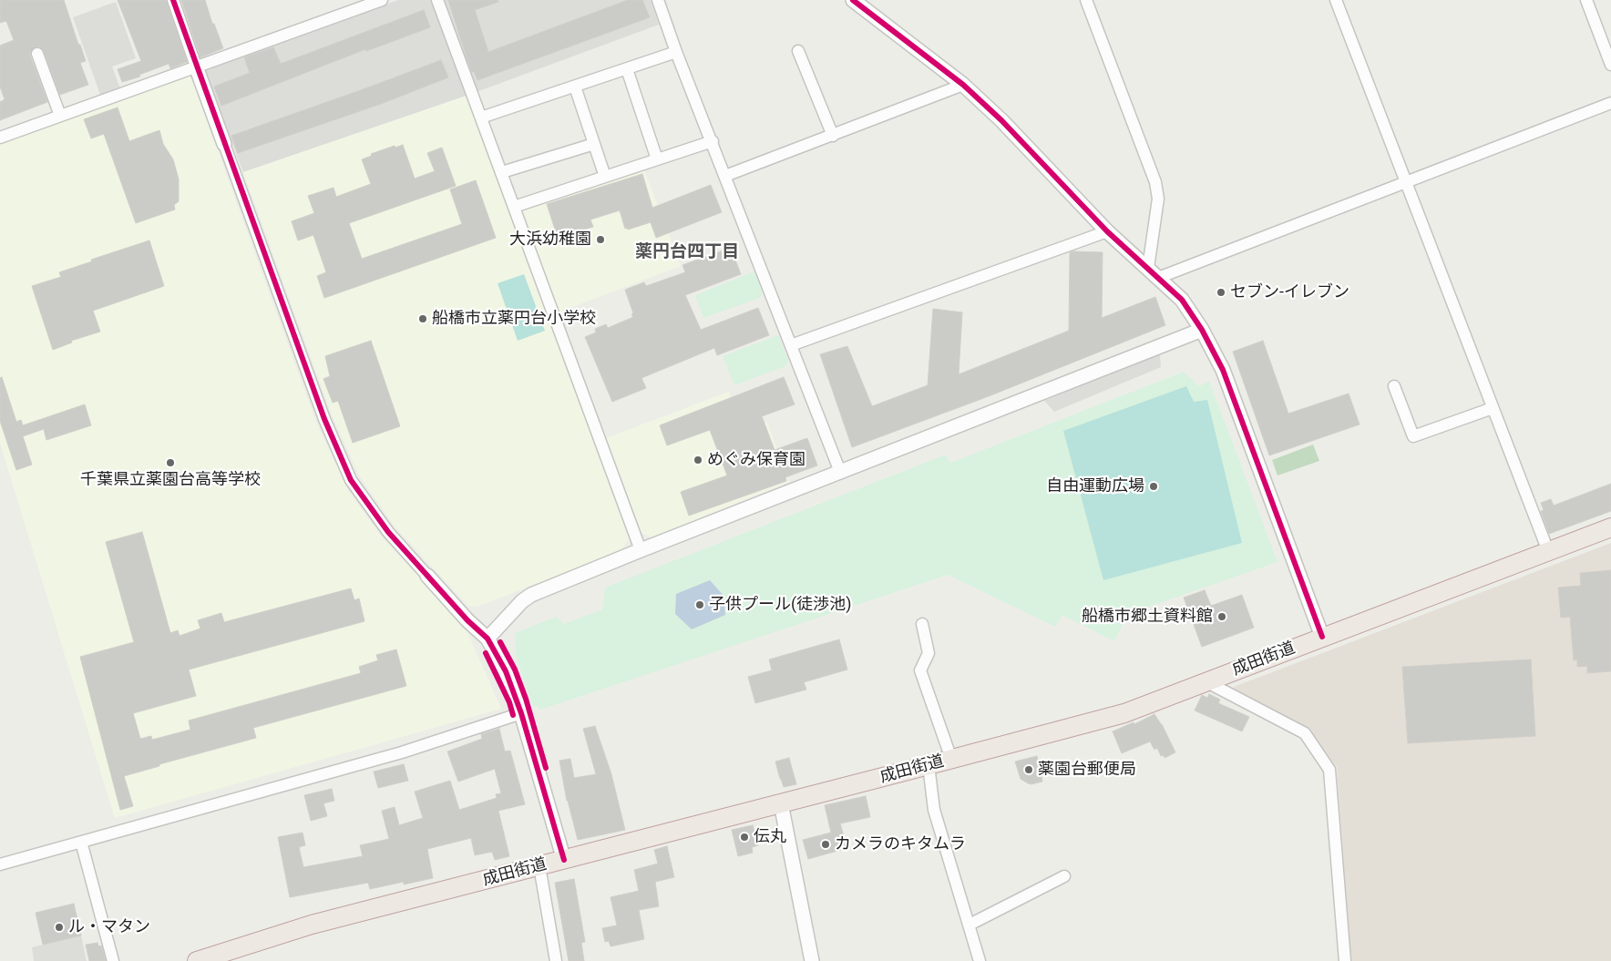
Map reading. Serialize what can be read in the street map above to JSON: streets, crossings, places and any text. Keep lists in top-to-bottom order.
{
  "streets": {
    "highway": ["成田街道"]
  },
  "districts": ["薬円台四丁目"],
  "places": [
    "大浜幼稚園",
    "セブン-イレブン",
    "船橋市立薬円台小学校",
    "めぐみ保育園",
    "千葉県立薬園台高等学校",
    "自由運動広場",
    "子供プール(徒渉池)",
    "船橋市郷土資料館",
    "薬園台郵便局",
    "伝丸",
    "カメラのキタムラ",
    "ル・マタン"
  ]
}
